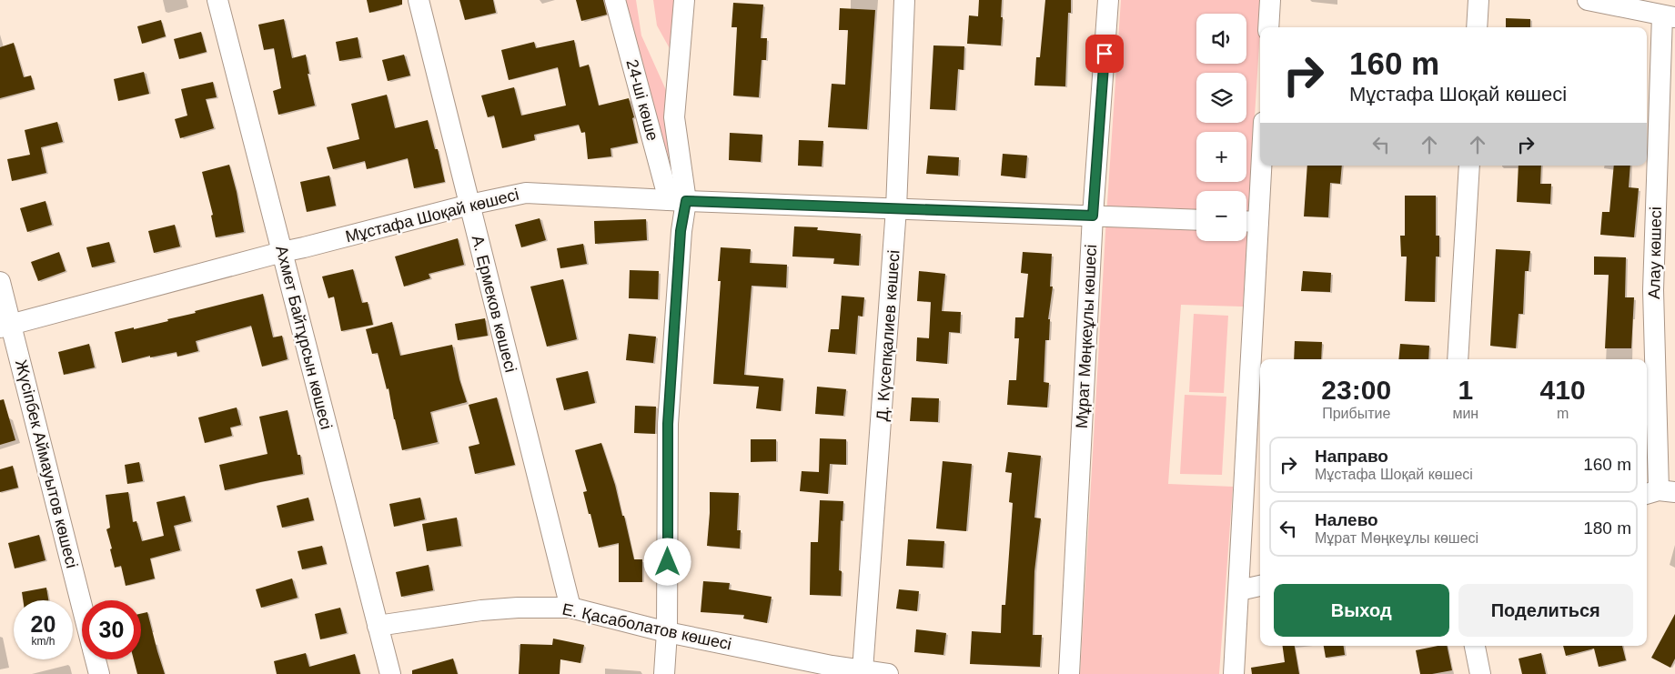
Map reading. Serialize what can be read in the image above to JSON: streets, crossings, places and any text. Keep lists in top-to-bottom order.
{
  "streets": {
    "street": [
      "24-ші көше",
      "Мұстафа Шоқай көшесі",
      "Алау көшесі",
      "А. Ермеков көшесі",
      "Д. Күсепқалиев көшесі",
      "Мұрат Мөңкеұлы көшесі",
      "Ахмет Байтұрсын көшесі",
      "Жүсіпбек Аймауытов көшесі",
      "Е. Қасаболатов көшесі"
    ]
  },
  "crossings": [
    ["24-ші көше", "Мұстафа Шоқай көшесі"],
    ["Мұстафа Шоқай көшесі", "А. Ермеков көшесі"],
    ["Мұстафа Шоқай көшесі", "Д. Күсепқалиев көшесі"],
    ["Мұстафа Шоқай көшесі", "Мұрат Мөңкеұлы көшесі"],
    ["Мұстафа Шоқай көшесі", "Ахмет Байтұрсын көшесі"],
    ["Мұстафа Шоқай көшесі", "Жүсіпбек Аймауытов көшесі"],
    ["А. Ермеков көшесі", "Е. Қасаболатов көшесі"],
    ["Д. Күсепқалиев көшесі", "Е. Қасаболатов көшесі"],
    ["Ахмет Байтұрсын көшесі", "Е. Қасаболатов көшесі"]
  ],
  "page": {
    "map_buttons": ["+", "−"],
    "turn": ["160 m", "Мұстафа Шоқай көшесі"],
    "eta": [
      "23:00",
      "Прибытие",
      "1",
      "мин",
      "410",
      "m"
    ],
    "list": [
      {
        "name": "Направо",
        "note": "Мұстафа Шоқай көшесі",
        "value": "160 m"
      },
      {
        "name": "Налево",
        "note": "Мұрат Мөңкеұлы көшесі",
        "value": "180 m"
      }
    ],
    "buttons": ["Выход", "Поделиться"],
    "speed": "20 km/h",
    "limit": "30"
  }
}
